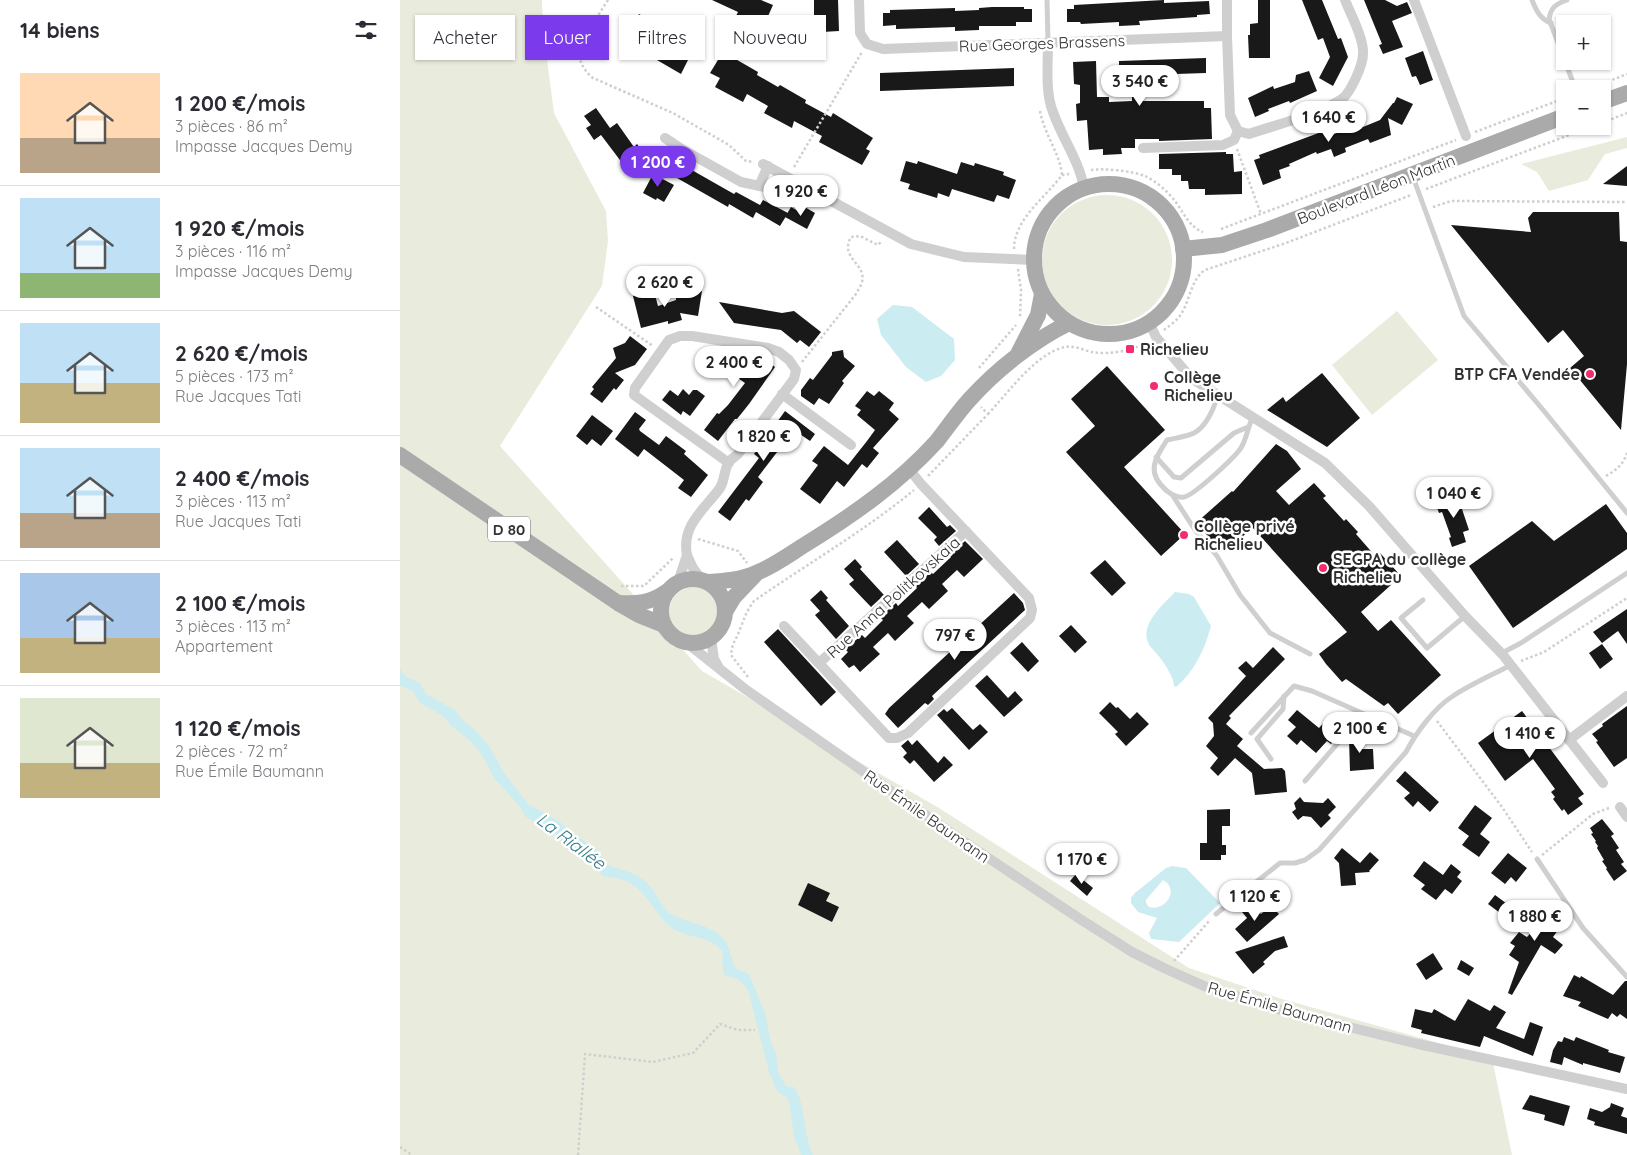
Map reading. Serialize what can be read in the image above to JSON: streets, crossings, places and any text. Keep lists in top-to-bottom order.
{
  "streets": {
    "main road": ["Boulevard Léon Martin", "D 80"],
    "street": ["Rue Georges Brassens", "Rue Anna Politkovskaia", "Rue Émile Baumann"]
  },
  "crossings": [
    ["D 80", "Rue Émile Baumann"]
  ],
  "water": ["La Riallée"],
  "places": {
    "transit": ["Richelieu"],
    "other": [
      "BTP CFA Vendée",
      "Collège Richelieu",
      "Collège privé Richelieu",
      "SEGPA du collège Richelieu"
    ]
  },
  "page": {
    "heading": "14 biens",
    "map_buttons": ["+", "−"],
    "chip": [
      "Acheter",
      "Louer",
      "Filtres",
      "Nouveau"
    ],
    "list": [
      {
        "name": "1 200 €/mois",
        "note": "3 pièces · 86 m² · Impasse Jacques Demy"
      },
      {
        "name": "1 920 €/mois",
        "note": "3 pièces · 116 m² · Impasse Jacques Demy"
      },
      {
        "name": "2 620 €/mois",
        "note": "5 pièces · 173 m² · Rue Jacques Tati"
      },
      {
        "name": "2 400 €/mois",
        "note": "3 pièces · 113 m² · Rue Jacques Tati"
      },
      {
        "name": "2 100 €/mois",
        "note": "3 pièces · 113 m² · Appartement"
      },
      {
        "name": "1 120 €/mois",
        "note": "2 pièces · 72 m² · Rue Émile Baumann"
      }
    ],
    "price": [
      "3 540 €",
      "1 640 €",
      "1 200 €",
      "1 920 €",
      "2 620 €",
      "2 400 €",
      "1 820 €",
      "1 040 €",
      "797 €",
      "2 100 €",
      "1 410 €",
      "1 170 €",
      "1 120 €",
      "1 880 €"
    ]
  }
}
